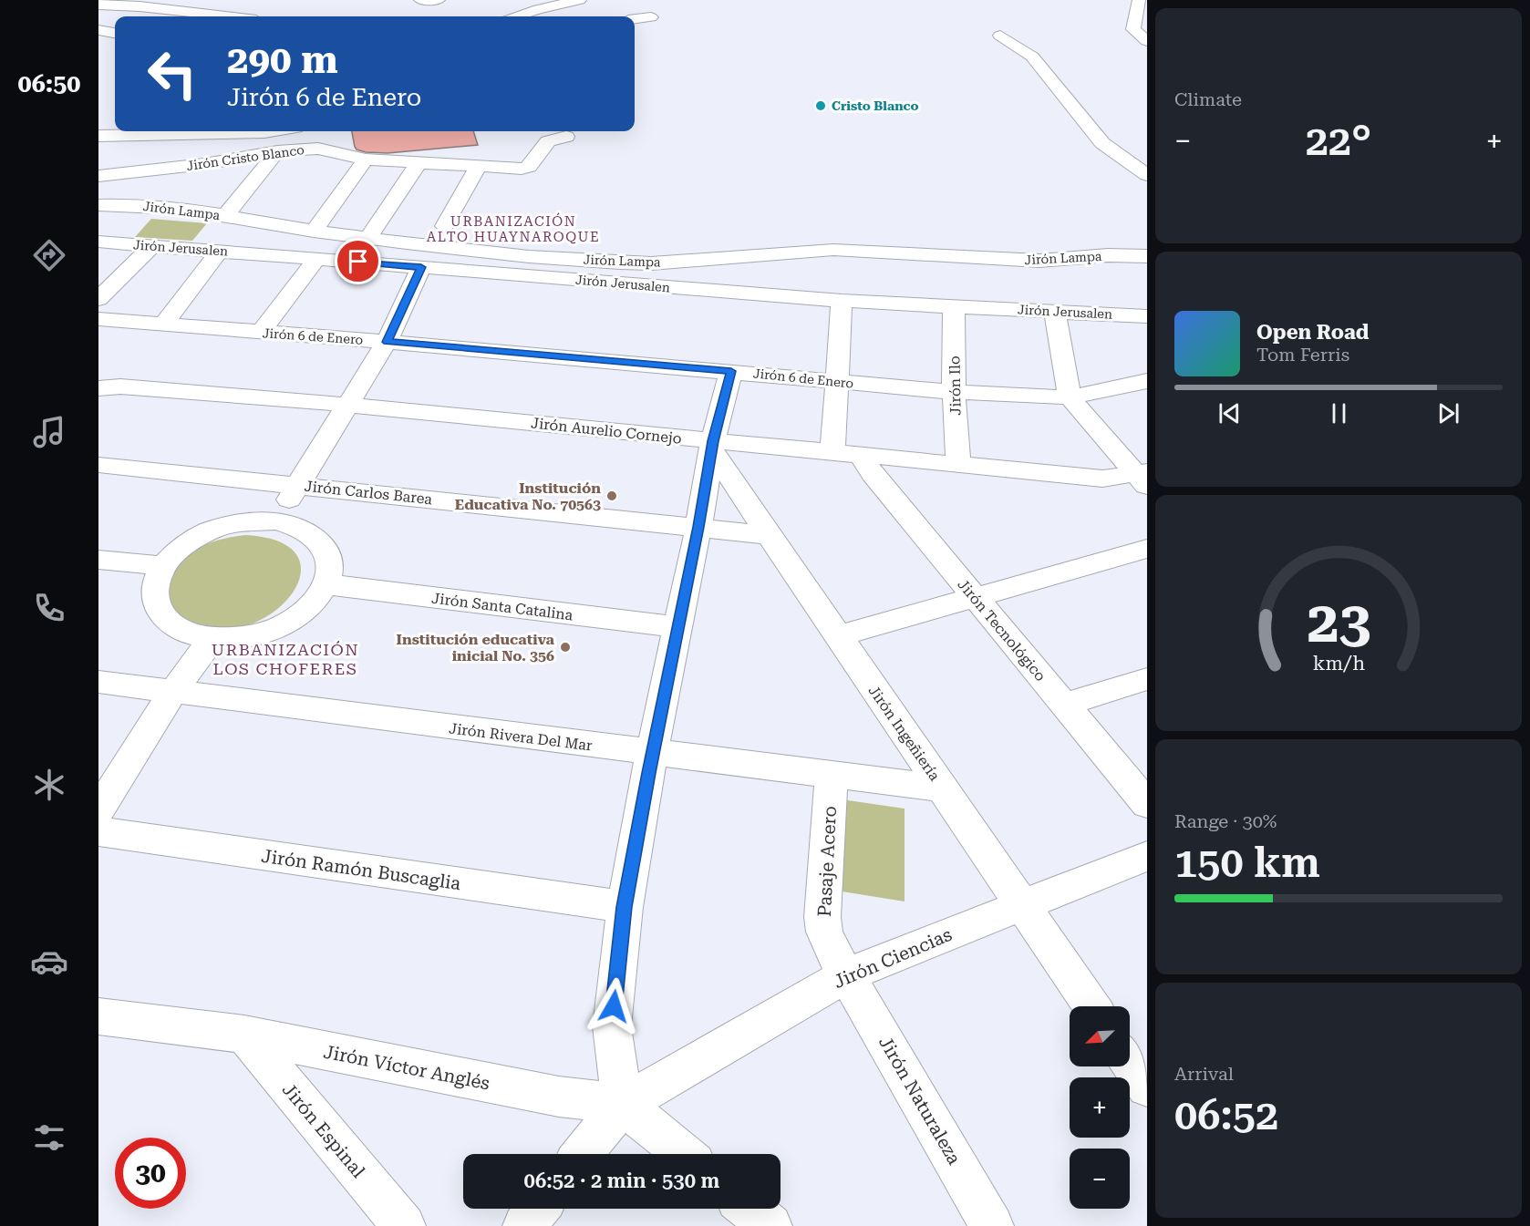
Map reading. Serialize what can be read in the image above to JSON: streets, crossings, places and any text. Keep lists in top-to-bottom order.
{
  "streets": {
    "street": [
      "Jirón Cristo Blanco",
      "Jirón Lampa",
      "Jirón Jerusalen",
      "Jirón 6 de Enero",
      "Jirón Ilo",
      "Jirón Aurelio Cornejo",
      "Jirón Carlos Barea",
      "Jirón Santa Catalina",
      "Jirón Tecnológico",
      "Jirón Ingeñiería",
      "Jirón Rivera Del Mar",
      "Pasaje Acero",
      "Jirón Ramón Buscaglia",
      "Jirón Ciencias",
      "Jirón Víctor Anglés",
      "Jirón Naturaleza",
      "Jirón Espinal"
    ]
  },
  "crossings": [
    ["Jirón Cristo Blanco", "Jirón Lampa"],
    ["Jirón Jerusalen", "Jirón Ilo"],
    ["Jirón 6 de Enero", "Jirón Ilo"],
    ["Jirón Ilo", "Jirón Aurelio Cornejo"],
    ["Jirón Aurelio Cornejo", "Jirón Tecnológico"],
    ["Jirón Aurelio Cornejo", "Jirón Ingeñiería"],
    ["Jirón Carlos Barea", "Jirón Ingeñiería"],
    ["Jirón Ingeñiería", "Jirón Rivera Del Mar"],
    ["Jirón Ingeñiería", "Jirón Ciencias"],
    ["Jirón Rivera Del Mar", "Pasaje Acero"],
    ["Pasaje Acero", "Jirón Ciencias"],
    ["Pasaje Acero", "Jirón Naturaleza"],
    ["Jirón Ciencias", "Jirón Víctor Anglés"],
    ["Jirón Ciencias", "Jirón Naturaleza"],
    ["Jirón Víctor Anglés", "Jirón Espinal"]
  ],
  "districts": ["URBANIZACIÓN ALTO HUAYNAROQUE", "URBANIZACIÓN LOS CHOFERES"],
  "places": ["Cristo Blanco", "Institución Educativa No. 70563", "Institución educativa inicial No. 356"],
  "north": "bottom left",
  "page": {
    "tabs": "06:50",
    "tile": [
      "Climate",
      ["Range · 30%", "150 km"],
      ["Arrival", "06:52"]
    ],
    "turn": ["290 m", "Jirón 6 de Enero"],
    "heat": ["−", "22°", "+"],
    "song": ["Open Road", "Tom Ferris"],
    "map_buttons": ["+", "−"],
    "limit": "30",
    "trip": "06:52 · 2 min · 530 m",
    "gauge": ["23", "km/h"]
  }
}
